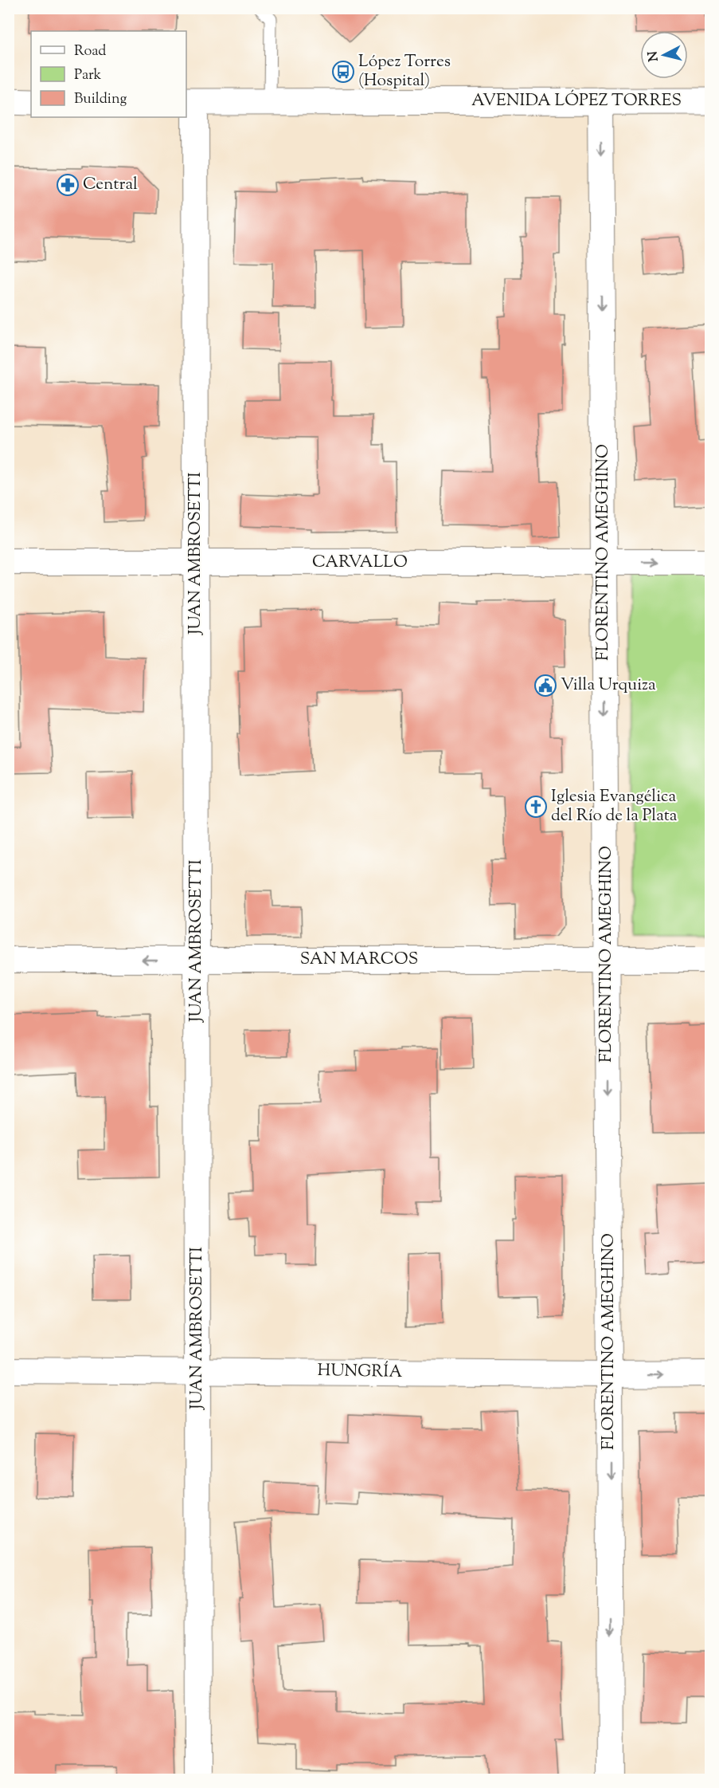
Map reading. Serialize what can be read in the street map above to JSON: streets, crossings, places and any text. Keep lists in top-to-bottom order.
{
  "streets": {
    "main road": ["AVENIDA LÓPEZ TORRES"],
    "street": [
      "FLORENTINO AMEGHINO",
      "JUAN AMBROSETTI",
      "CARVALLO",
      "SAN MARCOS",
      "HUNGRÍA"
    ]
  },
  "crossings": [
    ["AVENIDA LÓPEZ TORRES", "FLORENTINO AMEGHINO"],
    ["AVENIDA LÓPEZ TORRES", "JUAN AMBROSETTI"],
    ["FLORENTINO AMEGHINO", "CARVALLO"],
    ["FLORENTINO AMEGHINO", "SAN MARCOS"],
    ["FLORENTINO AMEGHINO", "HUNGRÍA"],
    ["JUAN AMBROSETTI", "CARVALLO"],
    ["JUAN AMBROSETTI", "SAN MARCOS"],
    ["JUAN AMBROSETTI", "HUNGRÍA"]
  ],
  "one_way": ["FLORENTINO AMEGHINO"],
  "places": {
    "bus stop": ["López Torres (Hospital)"],
    "pharmacy": ["Central"],
    "public building": ["Villa Urquiza"],
    "church": ["Iglesia Evangélica del Río de la Plata"]
  },
  "legend": ["Road", "Park", "Building"],
  "north": "left"
}
